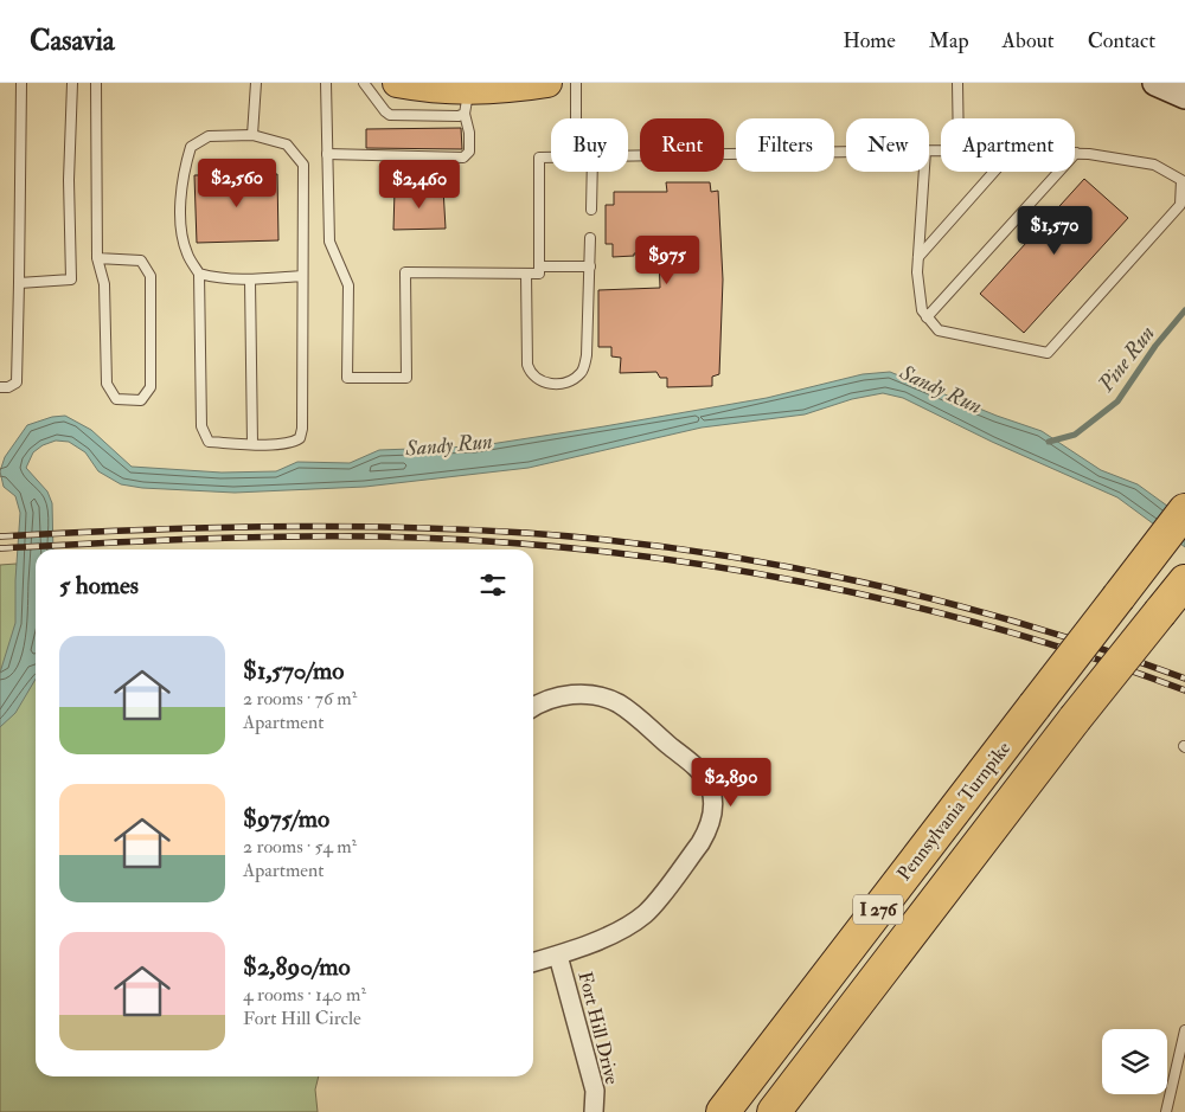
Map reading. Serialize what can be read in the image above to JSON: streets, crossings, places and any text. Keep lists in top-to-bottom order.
{
  "streets": {
    "highway": ["Pennsylvania Turnpike", "I 276"],
    "street": ["Fort Hill Drive"]
  },
  "water": ["Pine Run", "Sandy Run"],
  "page": {
    "header": "Casavia",
    "nav": [
      "Home",
      "Map",
      "About",
      "Contact"
    ],
    "chip": [
      "Buy",
      "Rent",
      "Filters",
      "New",
      "Apartment"
    ],
    "price": [
      "$2,560",
      "$2,460",
      "$1,570",
      "$975",
      "$2,890"
    ],
    "heading": "5 homes",
    "list": [
      {
        "name": "$1,570/mo",
        "note": "2 rooms · 76 m² · Apartment"
      },
      {
        "name": "$975/mo",
        "note": "2 rooms · 54 m² · Apartment"
      },
      {
        "name": "$2,890/mo",
        "note": "4 rooms · 140 m² · Fort Hill Circle"
      }
    ]
  }
}
